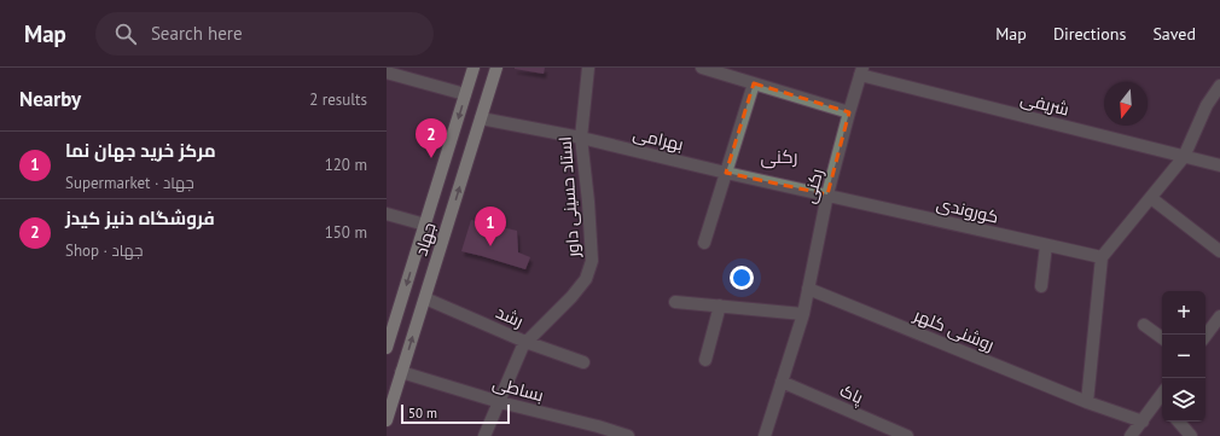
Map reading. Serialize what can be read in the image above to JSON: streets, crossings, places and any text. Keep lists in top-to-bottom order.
{
  "streets": {
    "main road": ["جهاد"],
    "street": [
      "شریفی",
      "بهرامی",
      "رکنی",
      "استاد حسینی داور",
      "کوروندی",
      "رشد",
      "روشنی کلهر",
      "بساطی",
      "پاک"
    ]
  },
  "crossings": [
    ["شریفی", "رکنی"],
    ["بهرامی", "رکنی"],
    ["بهرامی", "استاد حسینی داور"],
    ["بهرامی", "کوروندی"],
    ["بهرامی", "جهاد"],
    ["رکنی", "کوروندی"],
    ["رکنی", "روشنی کلهر"],
    ["رکنی", "پاک"],
    ["استاد حسینی داور", "رشد"],
    ["استاد حسینی داور", "بساطی"],
    ["جهاد", "رشد"],
    ["جهاد", "بساطی"]
  ],
  "districts": ["رکنی"],
  "scale_bar": "50 m",
  "north": "bottom",
  "page": {
    "header": "Map",
    "search": "Search here",
    "nav": ["Map", "Directions", "Saved"],
    "heading": ["Nearby", "2 results"],
    "pins": ["2", "1"],
    "list": [
      {
        "mark": "1",
        "name": "مرکز خرید جهان نما",
        "note": "Supermarket · جهاد",
        "value": "120 m"
      },
      {
        "mark": "2",
        "name": "فروشگاه دنیز کیدز",
        "note": "Shop · جهاد",
        "value": "150 m"
      }
    ],
    "map_buttons": ["+", "−"],
    "scale": "50 m"
  }
}
